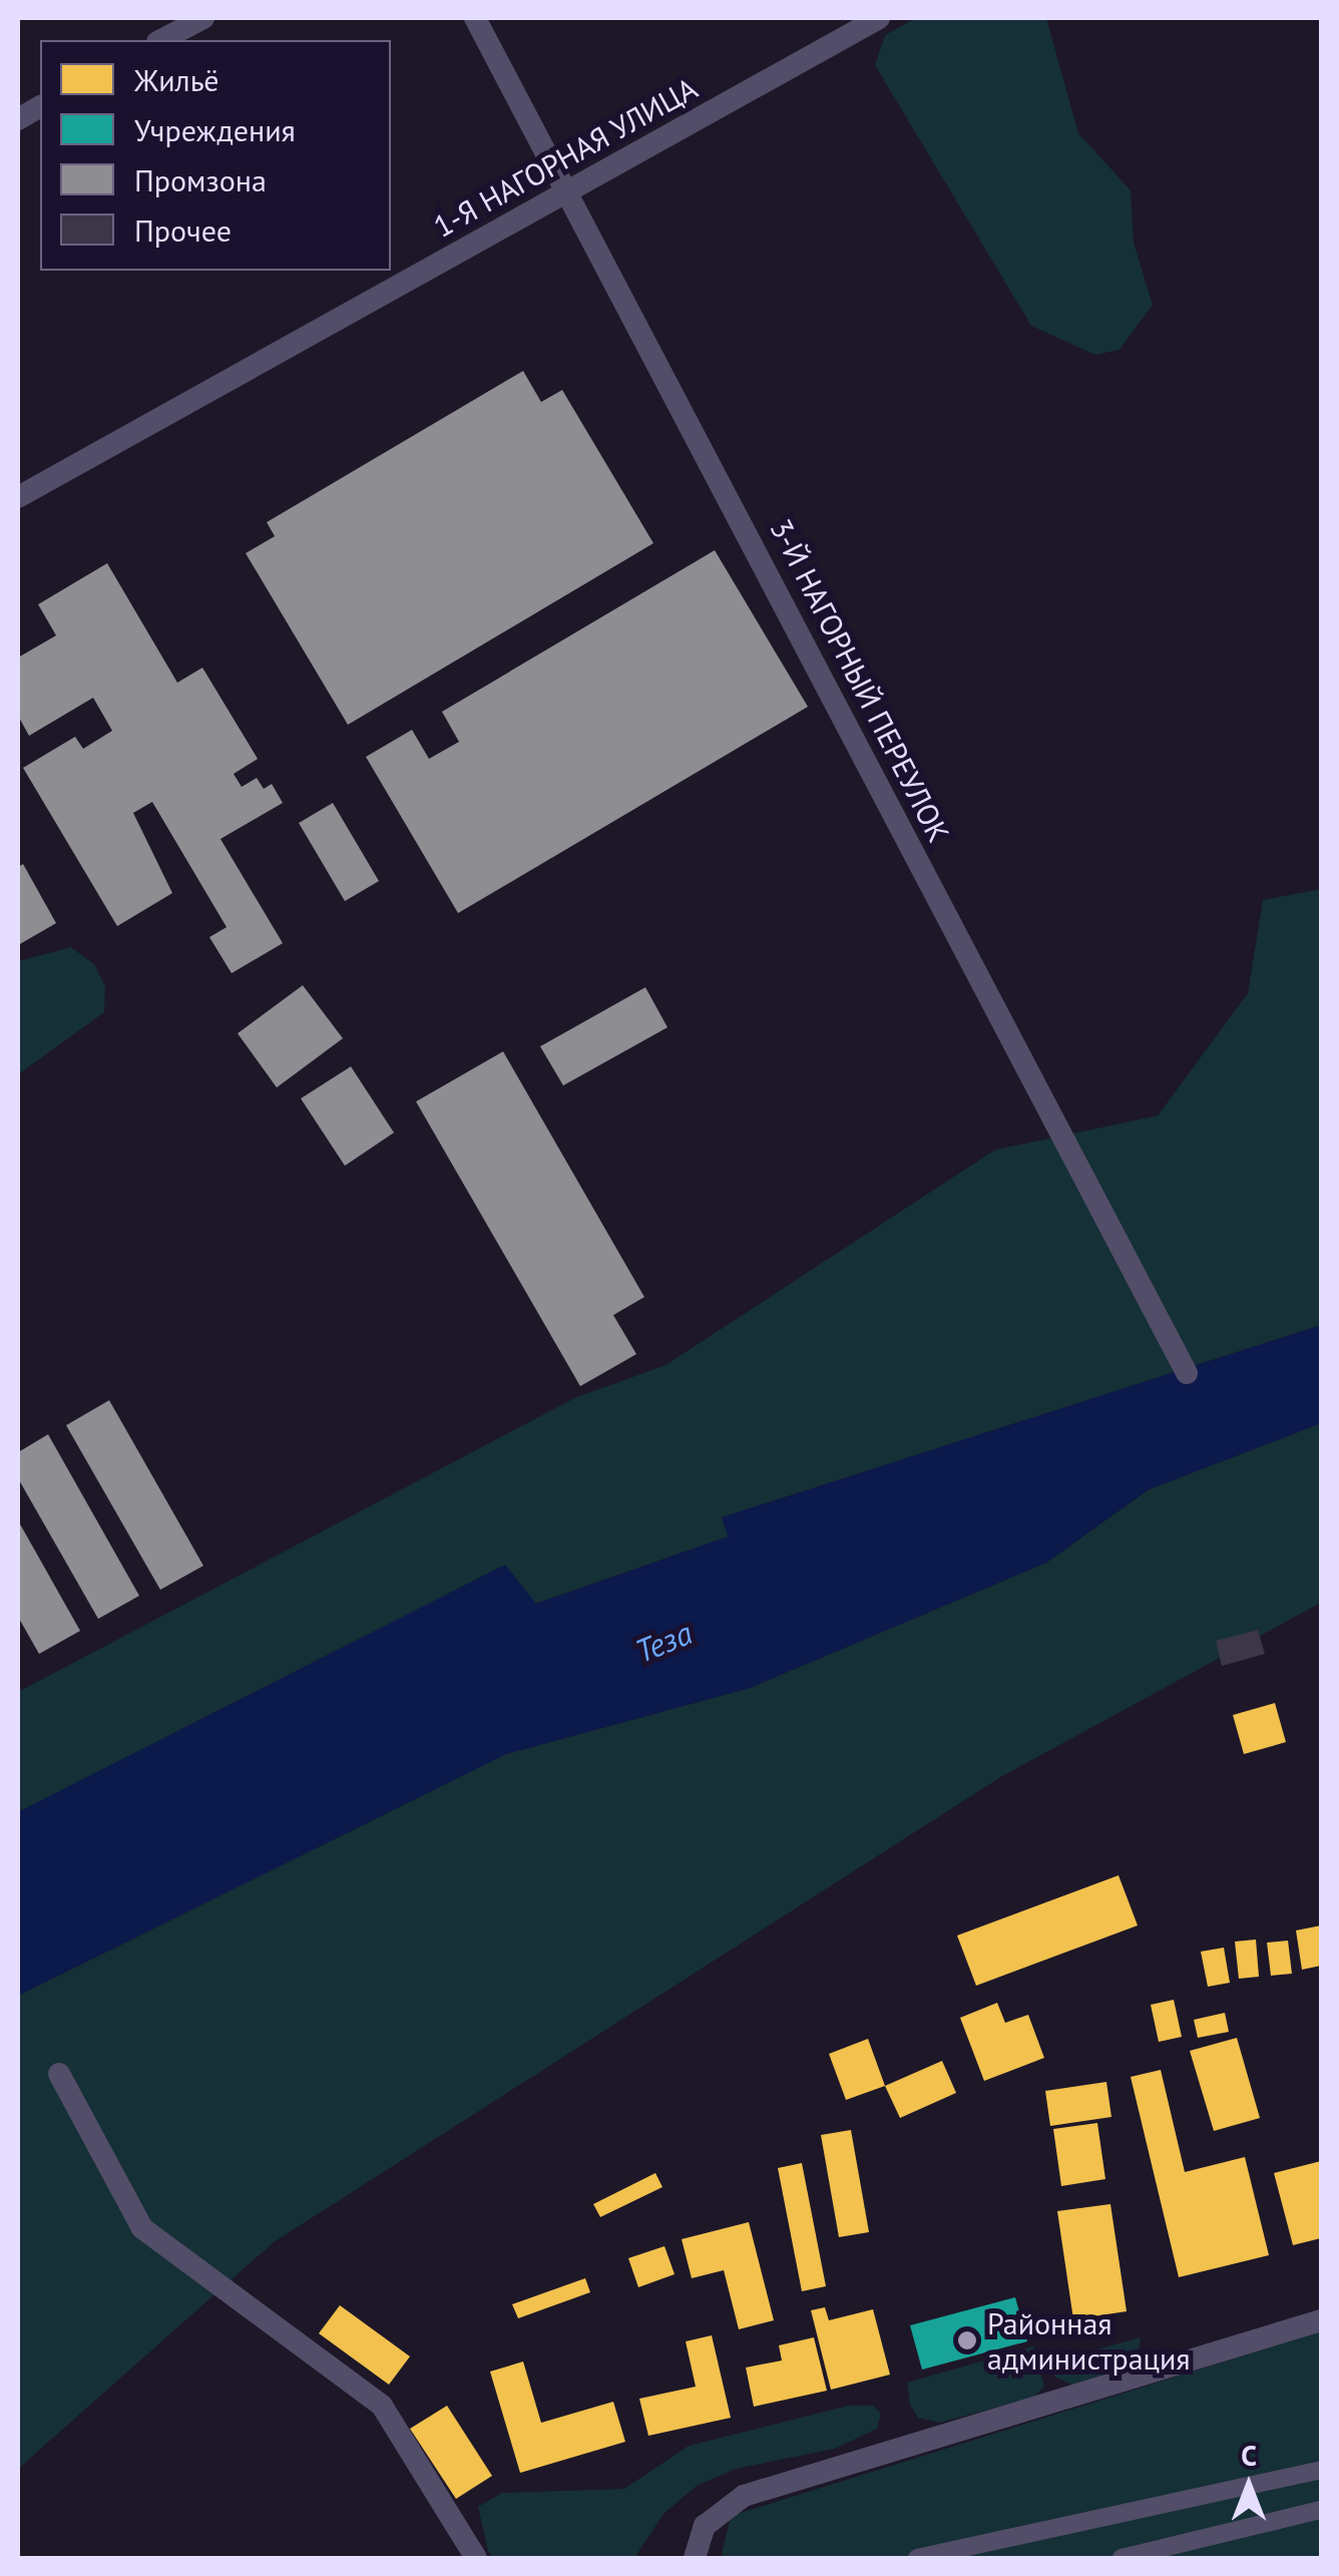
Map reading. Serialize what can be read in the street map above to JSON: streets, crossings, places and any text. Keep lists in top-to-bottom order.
{
  "streets": {
    "street": ["1-Я НАГОРНАЯ УЛИЦА", "3-Й НАГОРНЫЙ ПЕРЕУЛОК"]
  },
  "crossings": [
    ["1-Я НАГОРНАЯ УЛИЦА", "3-Й НАГОРНЫЙ ПЕРЕУЛОК"]
  ],
  "water": ["Теза"],
  "places": ["Районная администрация"],
  "legend": [
    "Жильё",
    "Учреждения",
    "Промзона",
    "Прочее"
  ],
  "north": "top"
}
